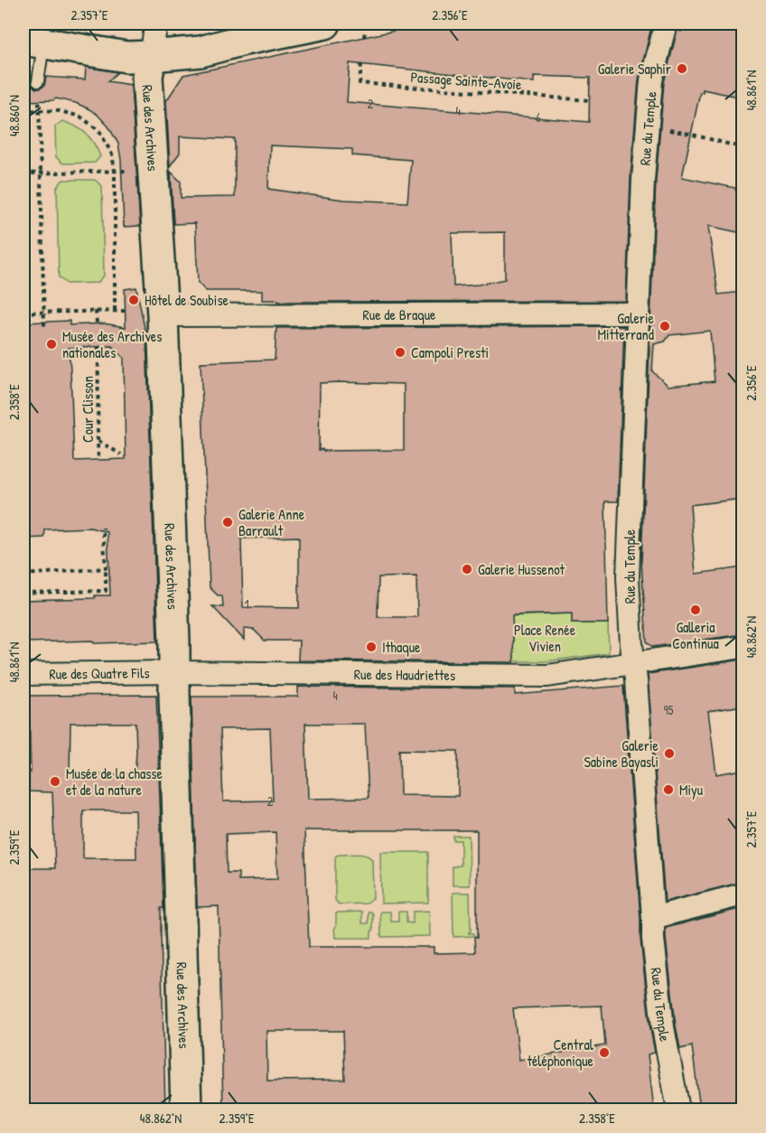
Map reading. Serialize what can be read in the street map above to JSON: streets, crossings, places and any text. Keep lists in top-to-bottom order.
{
  "streets": {
    "street": [
      "Rue des Archives",
      "Rue du Temple",
      "Rue de Braque",
      "Rue des Quatre Fils",
      "Rue des Haudriettes"
    ],
    "path": ["Passage Sainte-Avoie", "Cour Clisson"]
  },
  "crossings": [
    ["Rue des Archives", "Rue de Braque"],
    ["Rue des Archives", "Rue des Quatre Fils"],
    ["Rue des Archives", "Rue des Haudriettes"],
    ["Rue du Temple", "Rue de Braque"],
    ["Rue du Temple", "Rue des Haudriettes"],
    ["Rue des Quatre Fils", "Rue des Haudriettes"]
  ],
  "parks": ["Place Renée Vivien"],
  "places": [
    "Galerie Saphir",
    "Hôtel de Soubise",
    "Galerie Mitterrand",
    "Musée des Archives nationales",
    "Campoli Presti",
    "Galerie Anne Barrault",
    "Galerie Hussenot",
    "Galleria Continua",
    "Ithaque",
    "Galerie Sabine Bayasli",
    "Musée de la chasse et de la nature",
    "Miyu",
    "Central téléphonique"
  ],
  "house_numbers": [
    "2",
    "4",
    "6",
    "1",
    "4",
    "95",
    "2"
  ],
  "coordinates": [
    "2.357°E",
    "2.356°E",
    "48.861°N",
    "48.860°N",
    "2.358°E",
    "48.862°N",
    "2.359°E"
  ]
}
